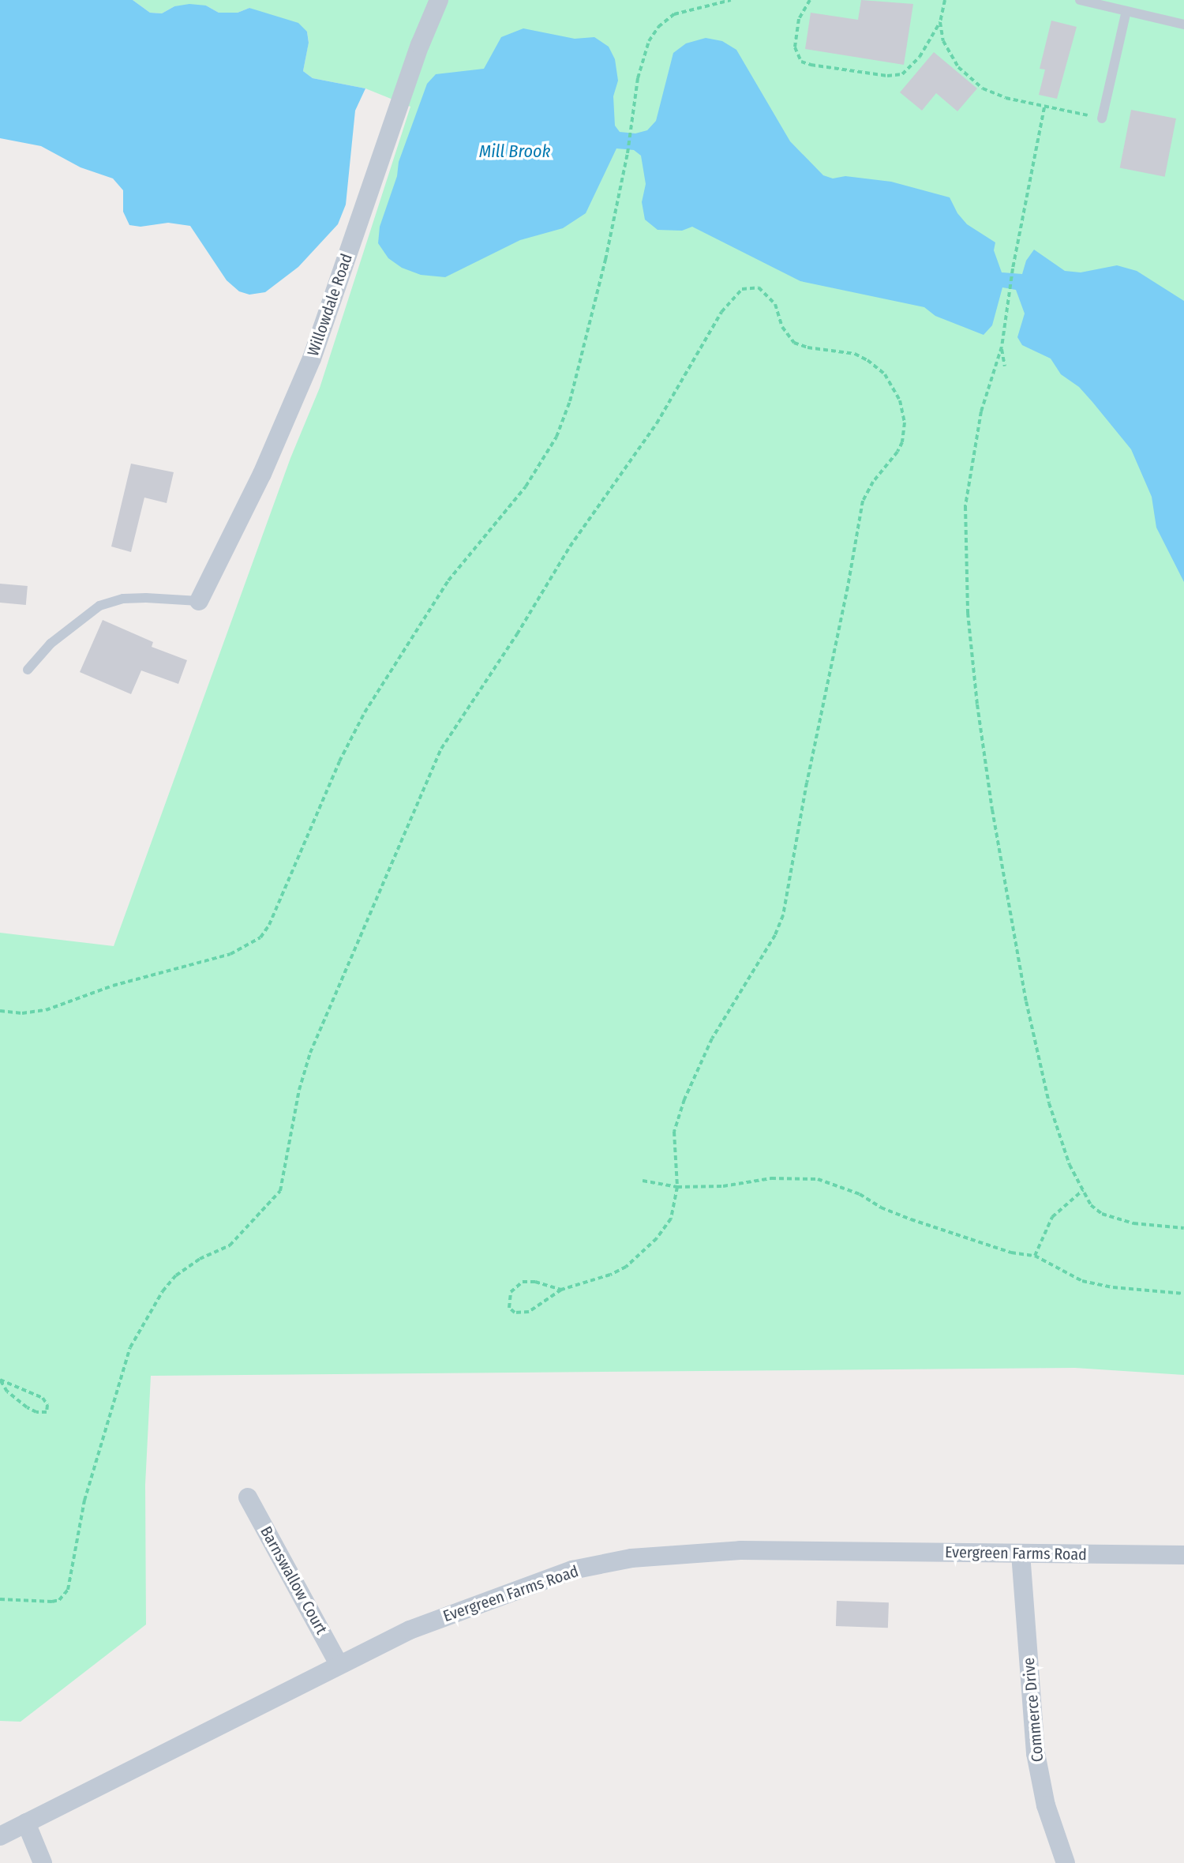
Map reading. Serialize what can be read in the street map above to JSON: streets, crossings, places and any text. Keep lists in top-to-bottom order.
{
  "streets": {
    "street": [
      "Willowdale Road",
      "Evergreen Farms Road",
      "Barnswallow Court",
      "Commerce Drive"
    ]
  },
  "crossings": [
    ["Evergreen Farms Road", "Barnswallow Court"],
    ["Evergreen Farms Road", "Commerce Drive"]
  ],
  "water": ["Mill Brook"]
}
